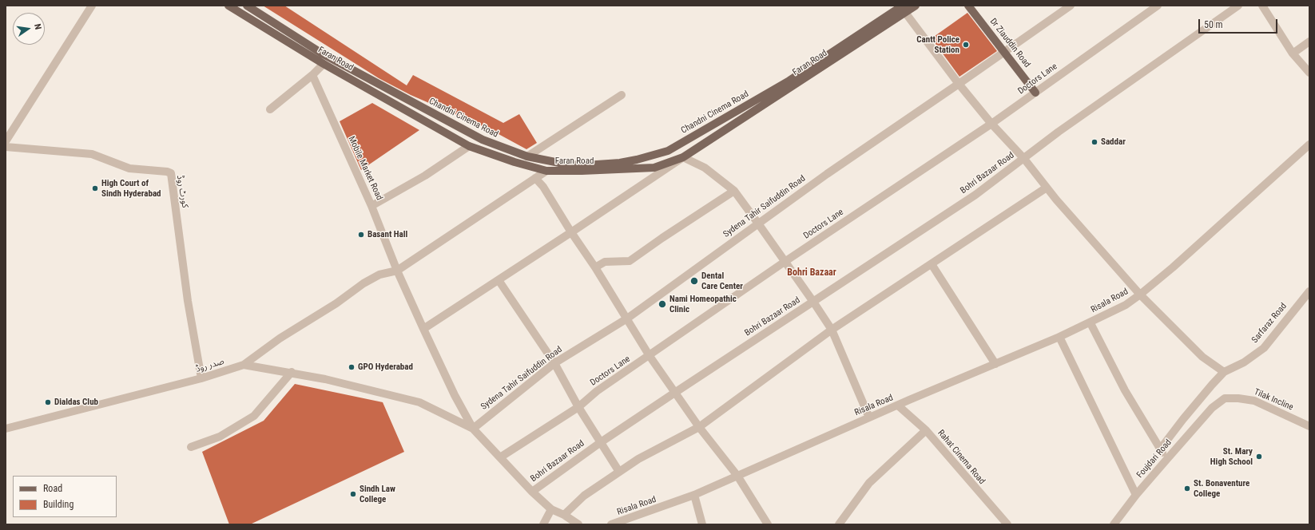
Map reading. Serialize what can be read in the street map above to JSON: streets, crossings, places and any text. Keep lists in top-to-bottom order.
{
  "streets": {
    "main road": ["Dr Ziauddin Road", "Faran Road", "Chandni Cinema Road"],
    "street": [
      "Doctors Lane",
      "Mobile Market Road",
      "Bohri Bazaar Road",
      "کورٹ روڈ",
      "Sydena Tahir Saifuddin Road",
      "Risala Road",
      "Sarfaraz Road",
      "صدر روڈ",
      "Tilak Incline",
      "Rahat Cinema Road",
      "Foujdari Road"
    ]
  },
  "crossings": [
    ["Dr Ziauddin Road", "Doctors Lane"],
    ["Dr Ziauddin Road", "Sydena Tahir Saifuddin Road"],
    ["Faran Road", "Chandni Cinema Road"],
    ["Mobile Market Road", "Sydena Tahir Saifuddin Road"],
    ["Mobile Market Road", "صدر روڈ"],
    ["کورٹ روڈ", "صدر روڈ"],
    ["Risala Road", "Rahat Cinema Road"],
    ["Tilak Incline", "Foujdari Road"]
  ],
  "districts": ["Bohri Bazaar"],
  "places": [
    "Cantt Police Station",
    "Saddar",
    "High Court of Sindh Hyderabad",
    "Basant Hall",
    "Dental Care Center",
    "Nami Homeopathic Clinic",
    "GPO Hyderabad",
    "Dialdas Club",
    "St. Mary High School",
    "St. Bonaventure College",
    "Sindh Law College"
  ],
  "legend": ["Road", "Building"],
  "scale_bar": "50 m",
  "north": "right"
}
